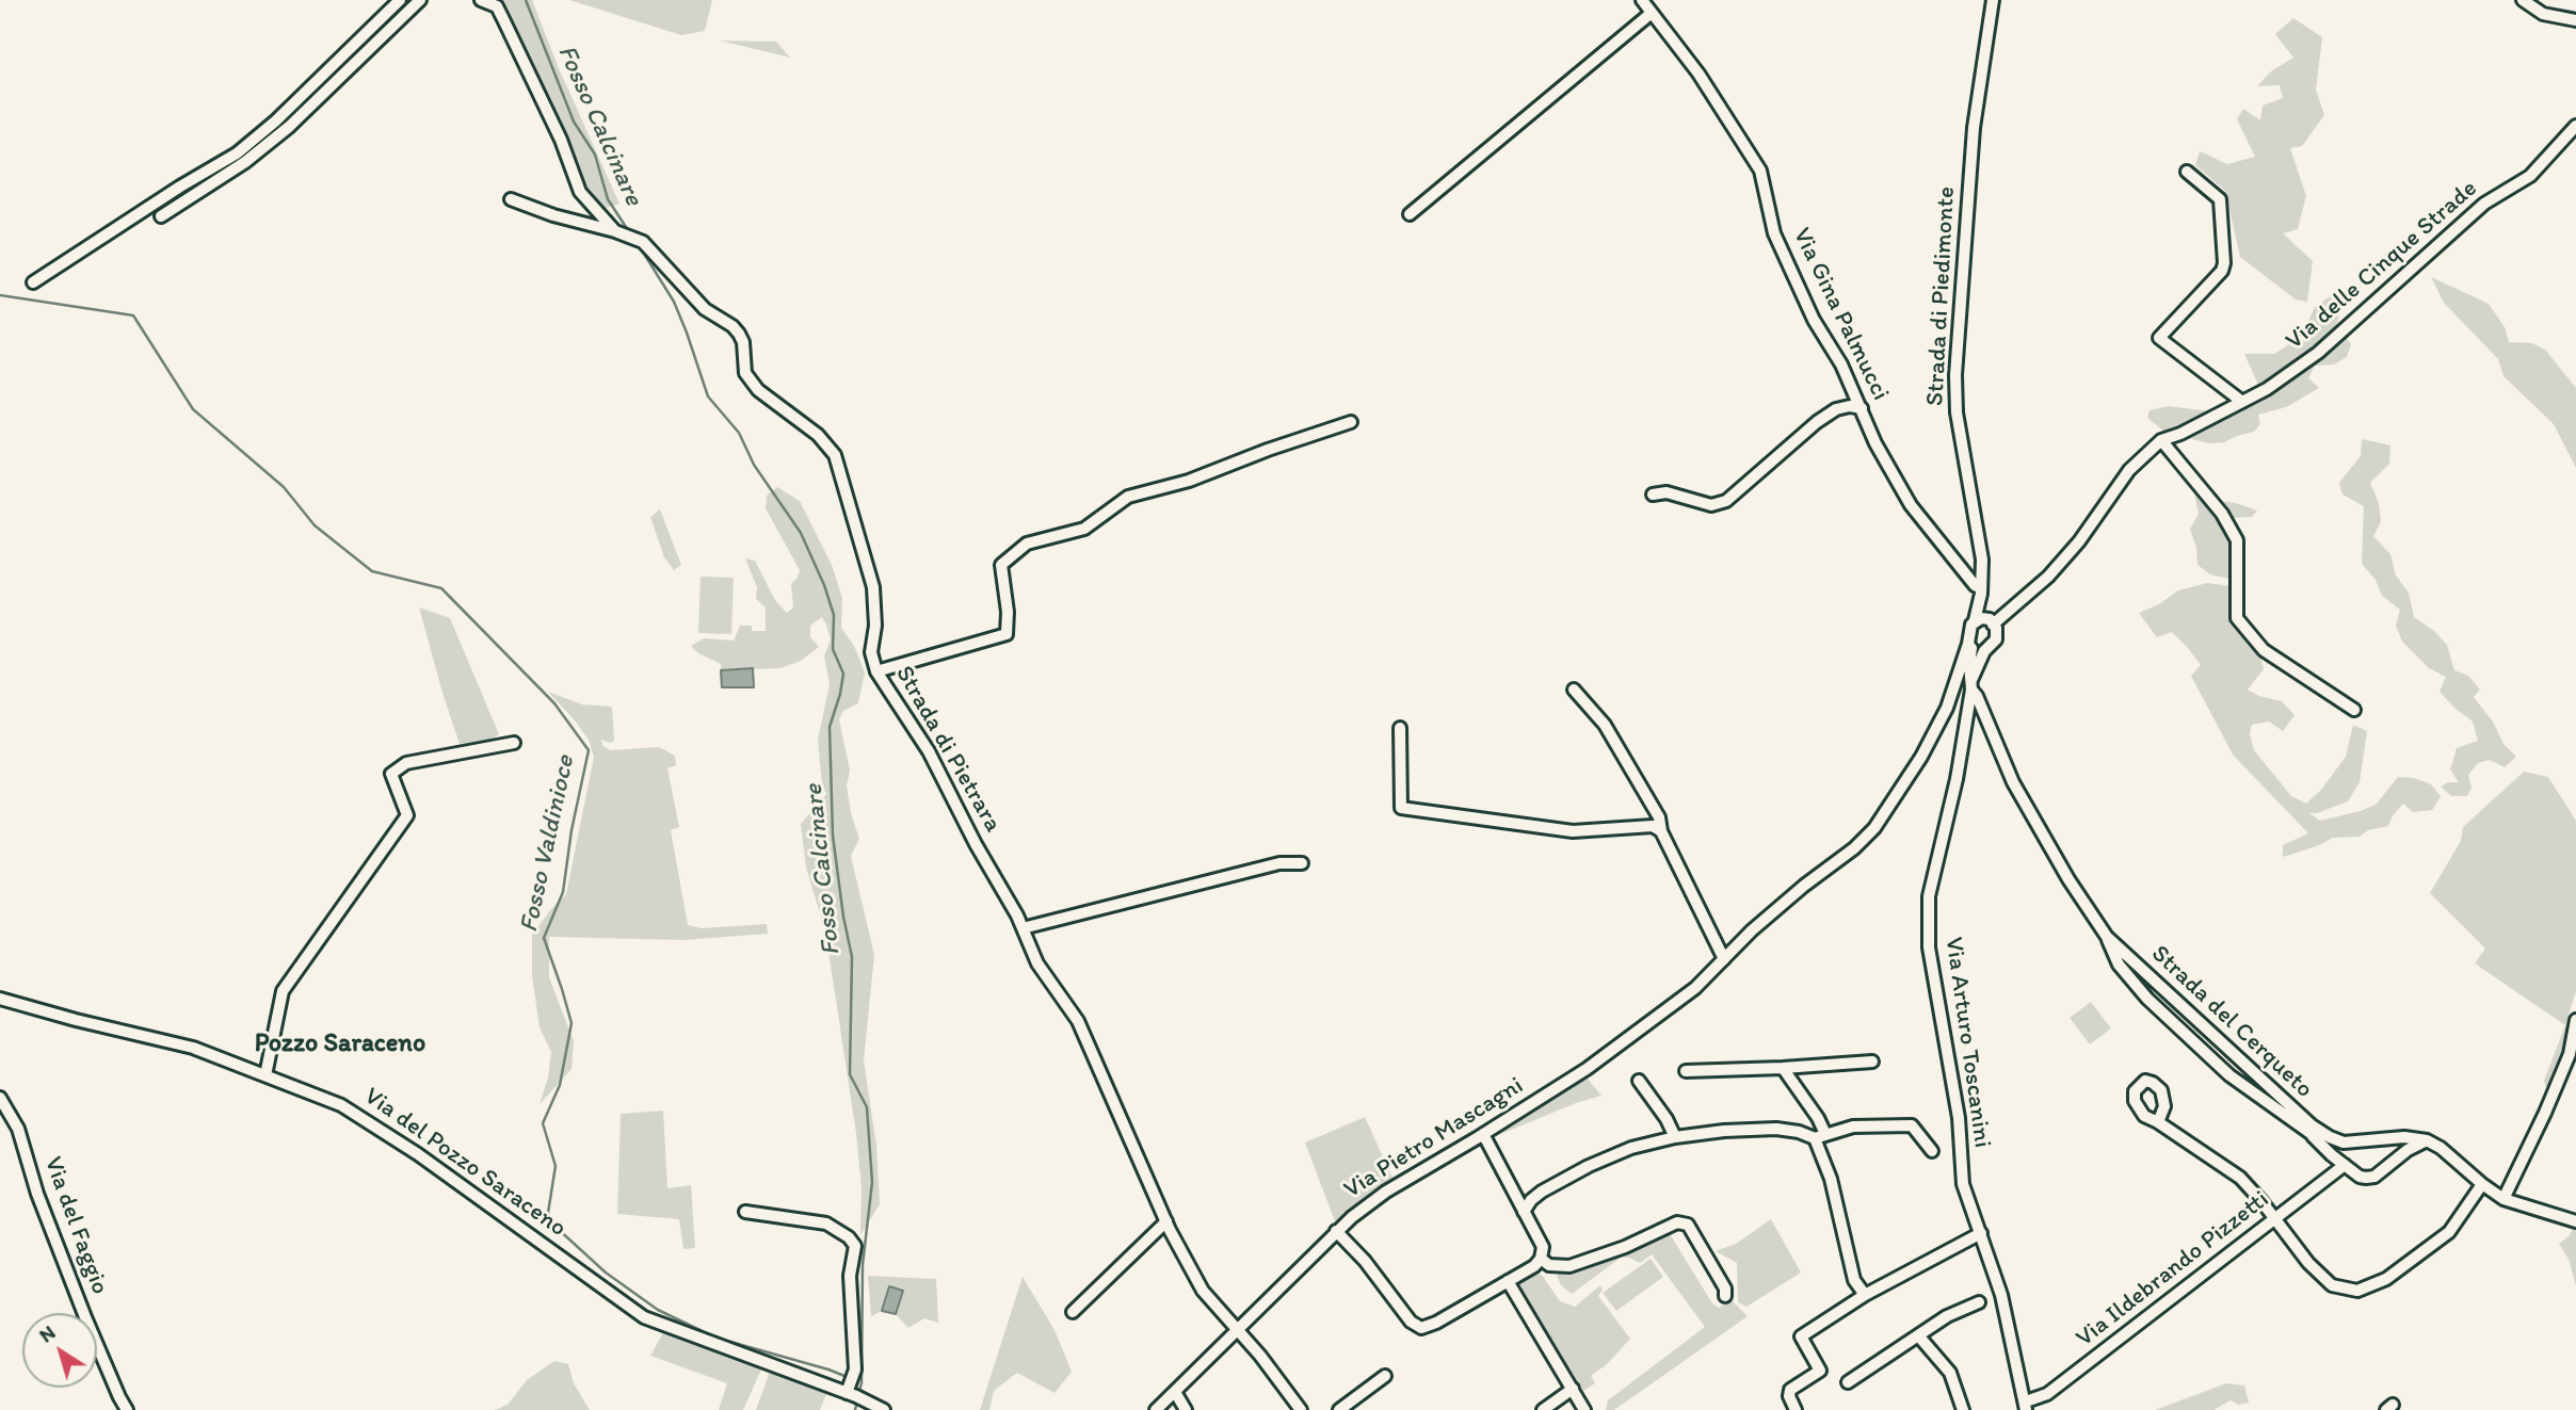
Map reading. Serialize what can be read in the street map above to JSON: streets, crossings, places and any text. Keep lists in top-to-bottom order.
{
  "streets": {
    "street": [
      "Via delle Cinque Strade",
      "Strada di Piedimonte",
      "Via Gina Palmucci",
      "Strada di Pietrara",
      "Strada del Cerqueto",
      "Via Arturo Toscanini",
      "Via Pietro Mascagni",
      "Via del Pozzo Saraceno",
      "Via del Faggio",
      "Via Ildebrando Pizzetti"
    ]
  },
  "crossings": [
    ["Via delle Cinque Strade", "Strada di Piedimonte"],
    ["Via delle Cinque Strade", "Via Arturo Toscanini"],
    ["Via delle Cinque Strade", "Via Pietro Mascagni"],
    ["Strada di Piedimonte", "Via Gina Palmucci"],
    ["Strada di Piedimonte", "Via Arturo Toscanini"],
    ["Strada di Piedimonte", "Via Pietro Mascagni"],
    ["Strada di Pietrara", "Via Pietro Mascagni"],
    ["Strada del Cerqueto", "Via Arturo Toscanini"],
    ["Strada del Cerqueto", "Via Ildebrando Pizzetti"],
    ["Via Arturo Toscanini", "Via Pietro Mascagni"],
    ["Via Arturo Toscanini", "Via Ildebrando Pizzetti"]
  ],
  "districts": ["Pozzo Saraceno"],
  "water": ["Fosso Calcinare", "Fosso Valdinioce"],
  "north": "top left"
}
